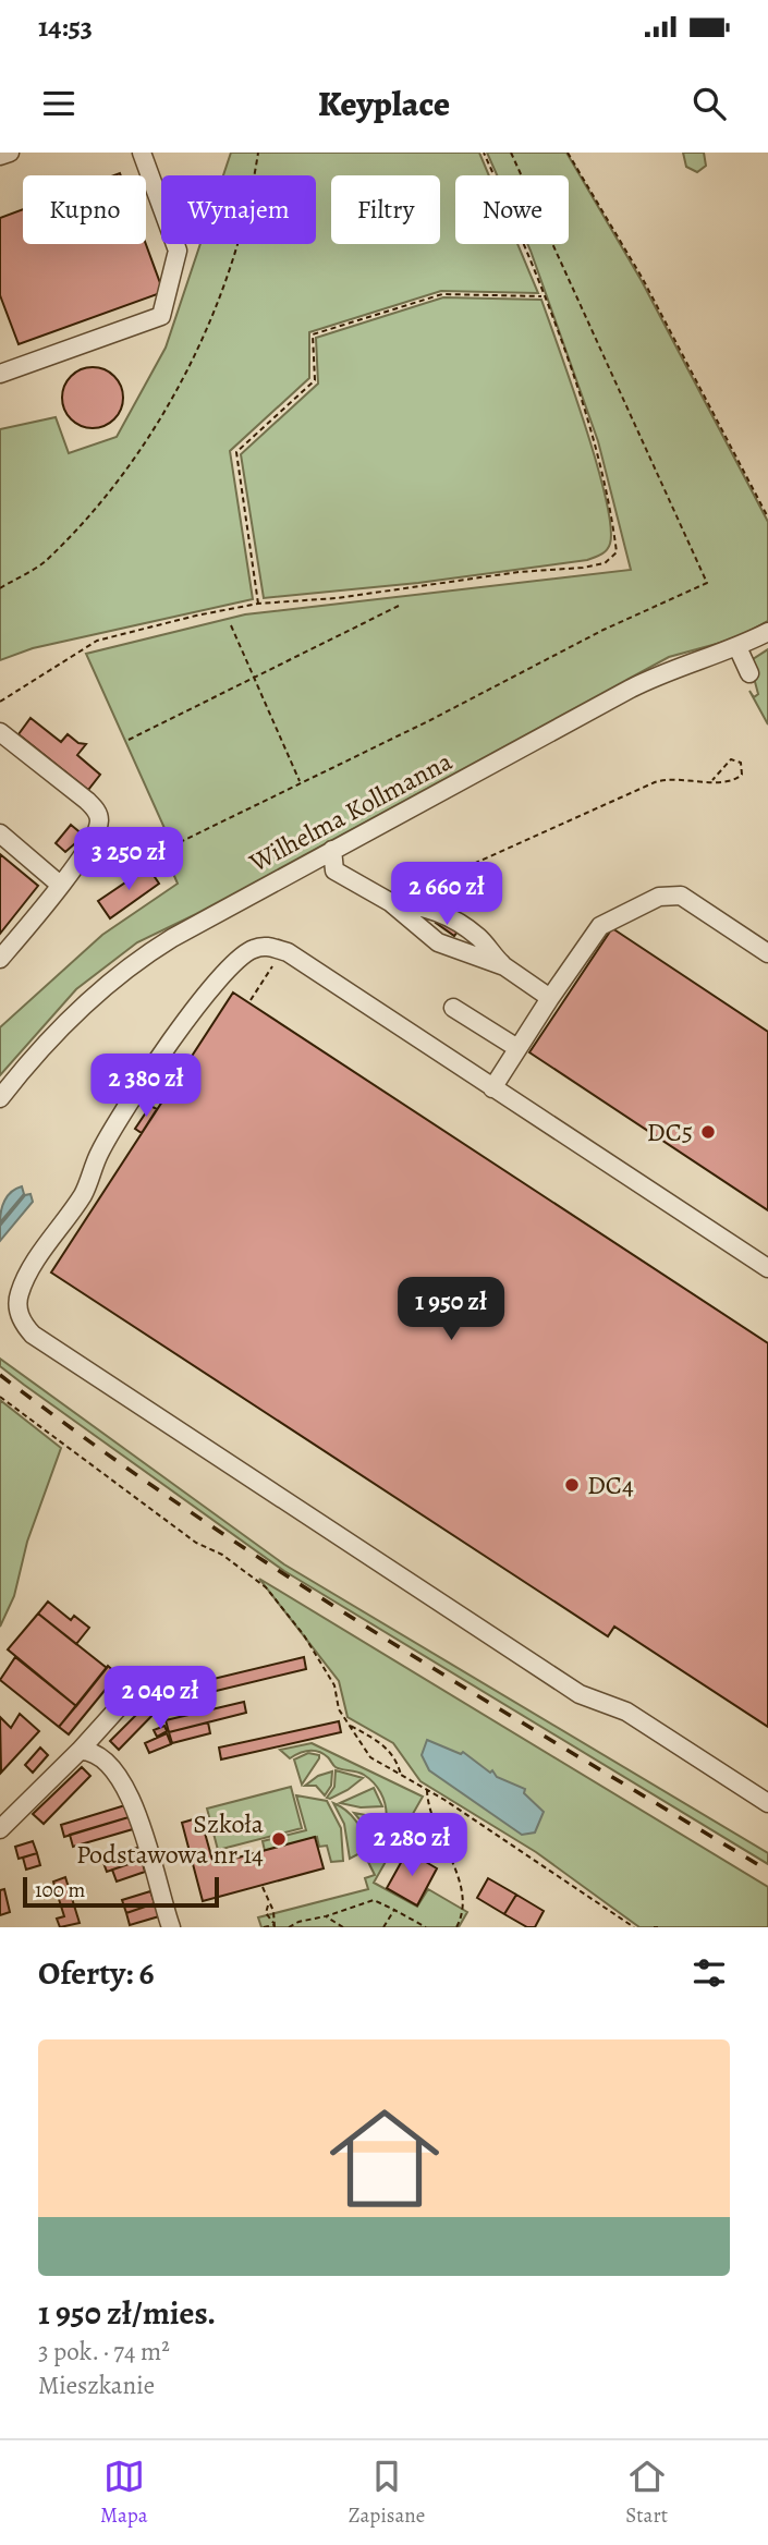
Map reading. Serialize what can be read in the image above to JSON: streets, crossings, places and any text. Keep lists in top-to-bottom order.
{
  "streets": {
    "street": ["Wilhelma Kollmanna"]
  },
  "places": ["DC5", "DC4", "Szkoła Podstawowa nr 14"],
  "scale_bar": "100 m",
  "page": {
    "status": "14:53",
    "header": "Keyplace",
    "chip": [
      "Kupno",
      "Wynajem",
      "Filtry",
      "Nowe"
    ],
    "price": [
      "3 250 zł",
      "2 660 zł",
      "2 380 zł",
      "1 950 zł",
      "2 040 zł",
      "2 280 zł"
    ],
    "scale": "100 m",
    "heading": "Oferty: 6",
    "list": [
      {
        "name": "1 950 zł/mies.",
        "note": "3 pok. · 74 m² · Mieszkanie"
      }
    ],
    "tabs": ["Mapa", "Zapisane", "Start"]
  }
}
